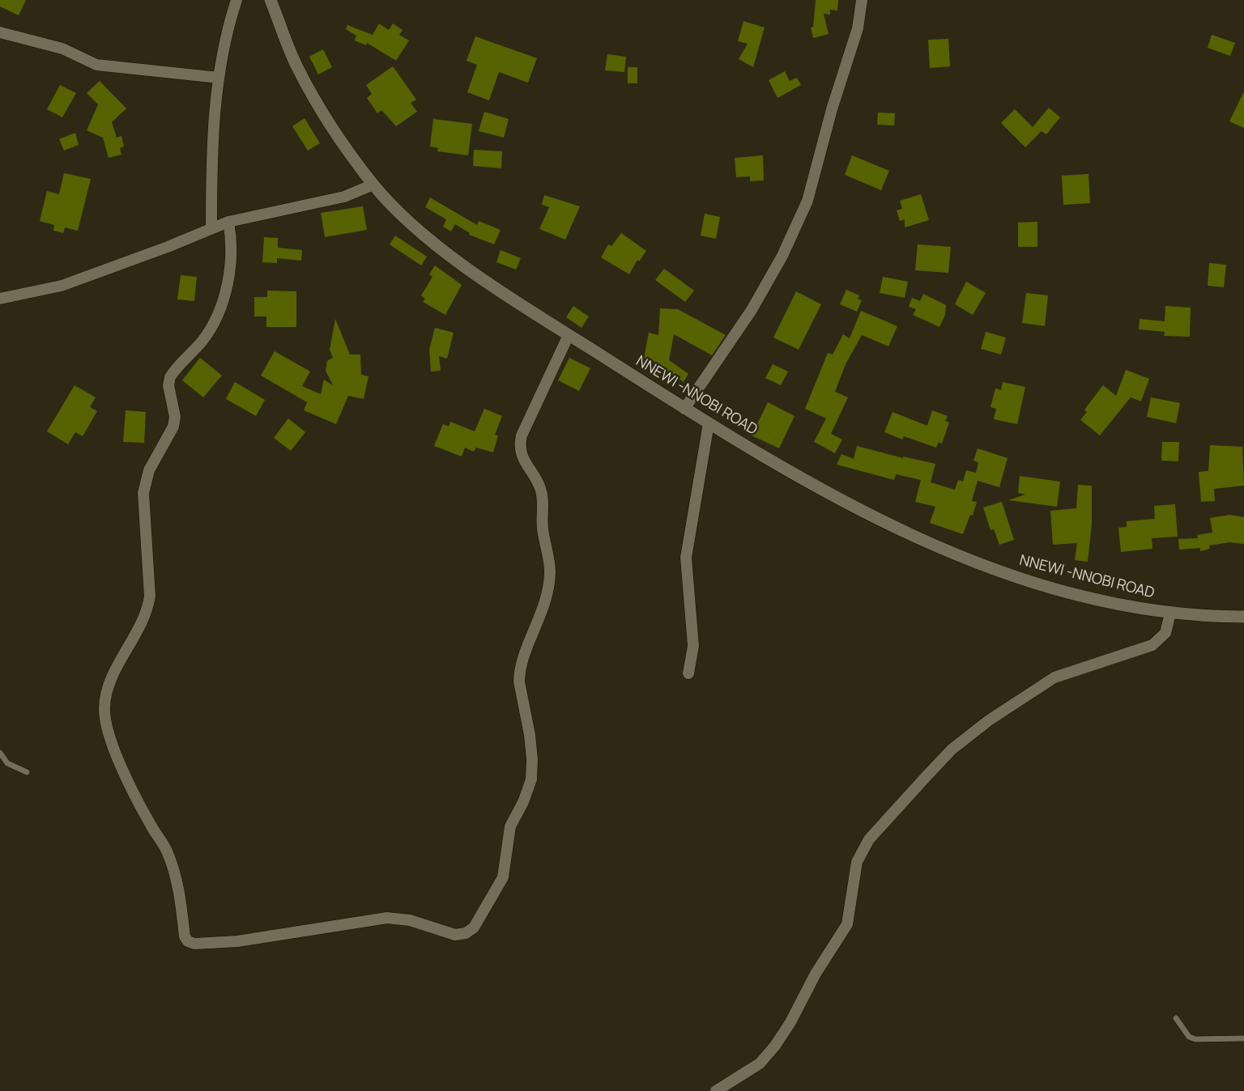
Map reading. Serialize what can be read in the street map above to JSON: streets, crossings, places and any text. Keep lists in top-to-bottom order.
{
  "streets": {
    "main road": ["NNEWI -NNOBI ROAD"]
  }
}
